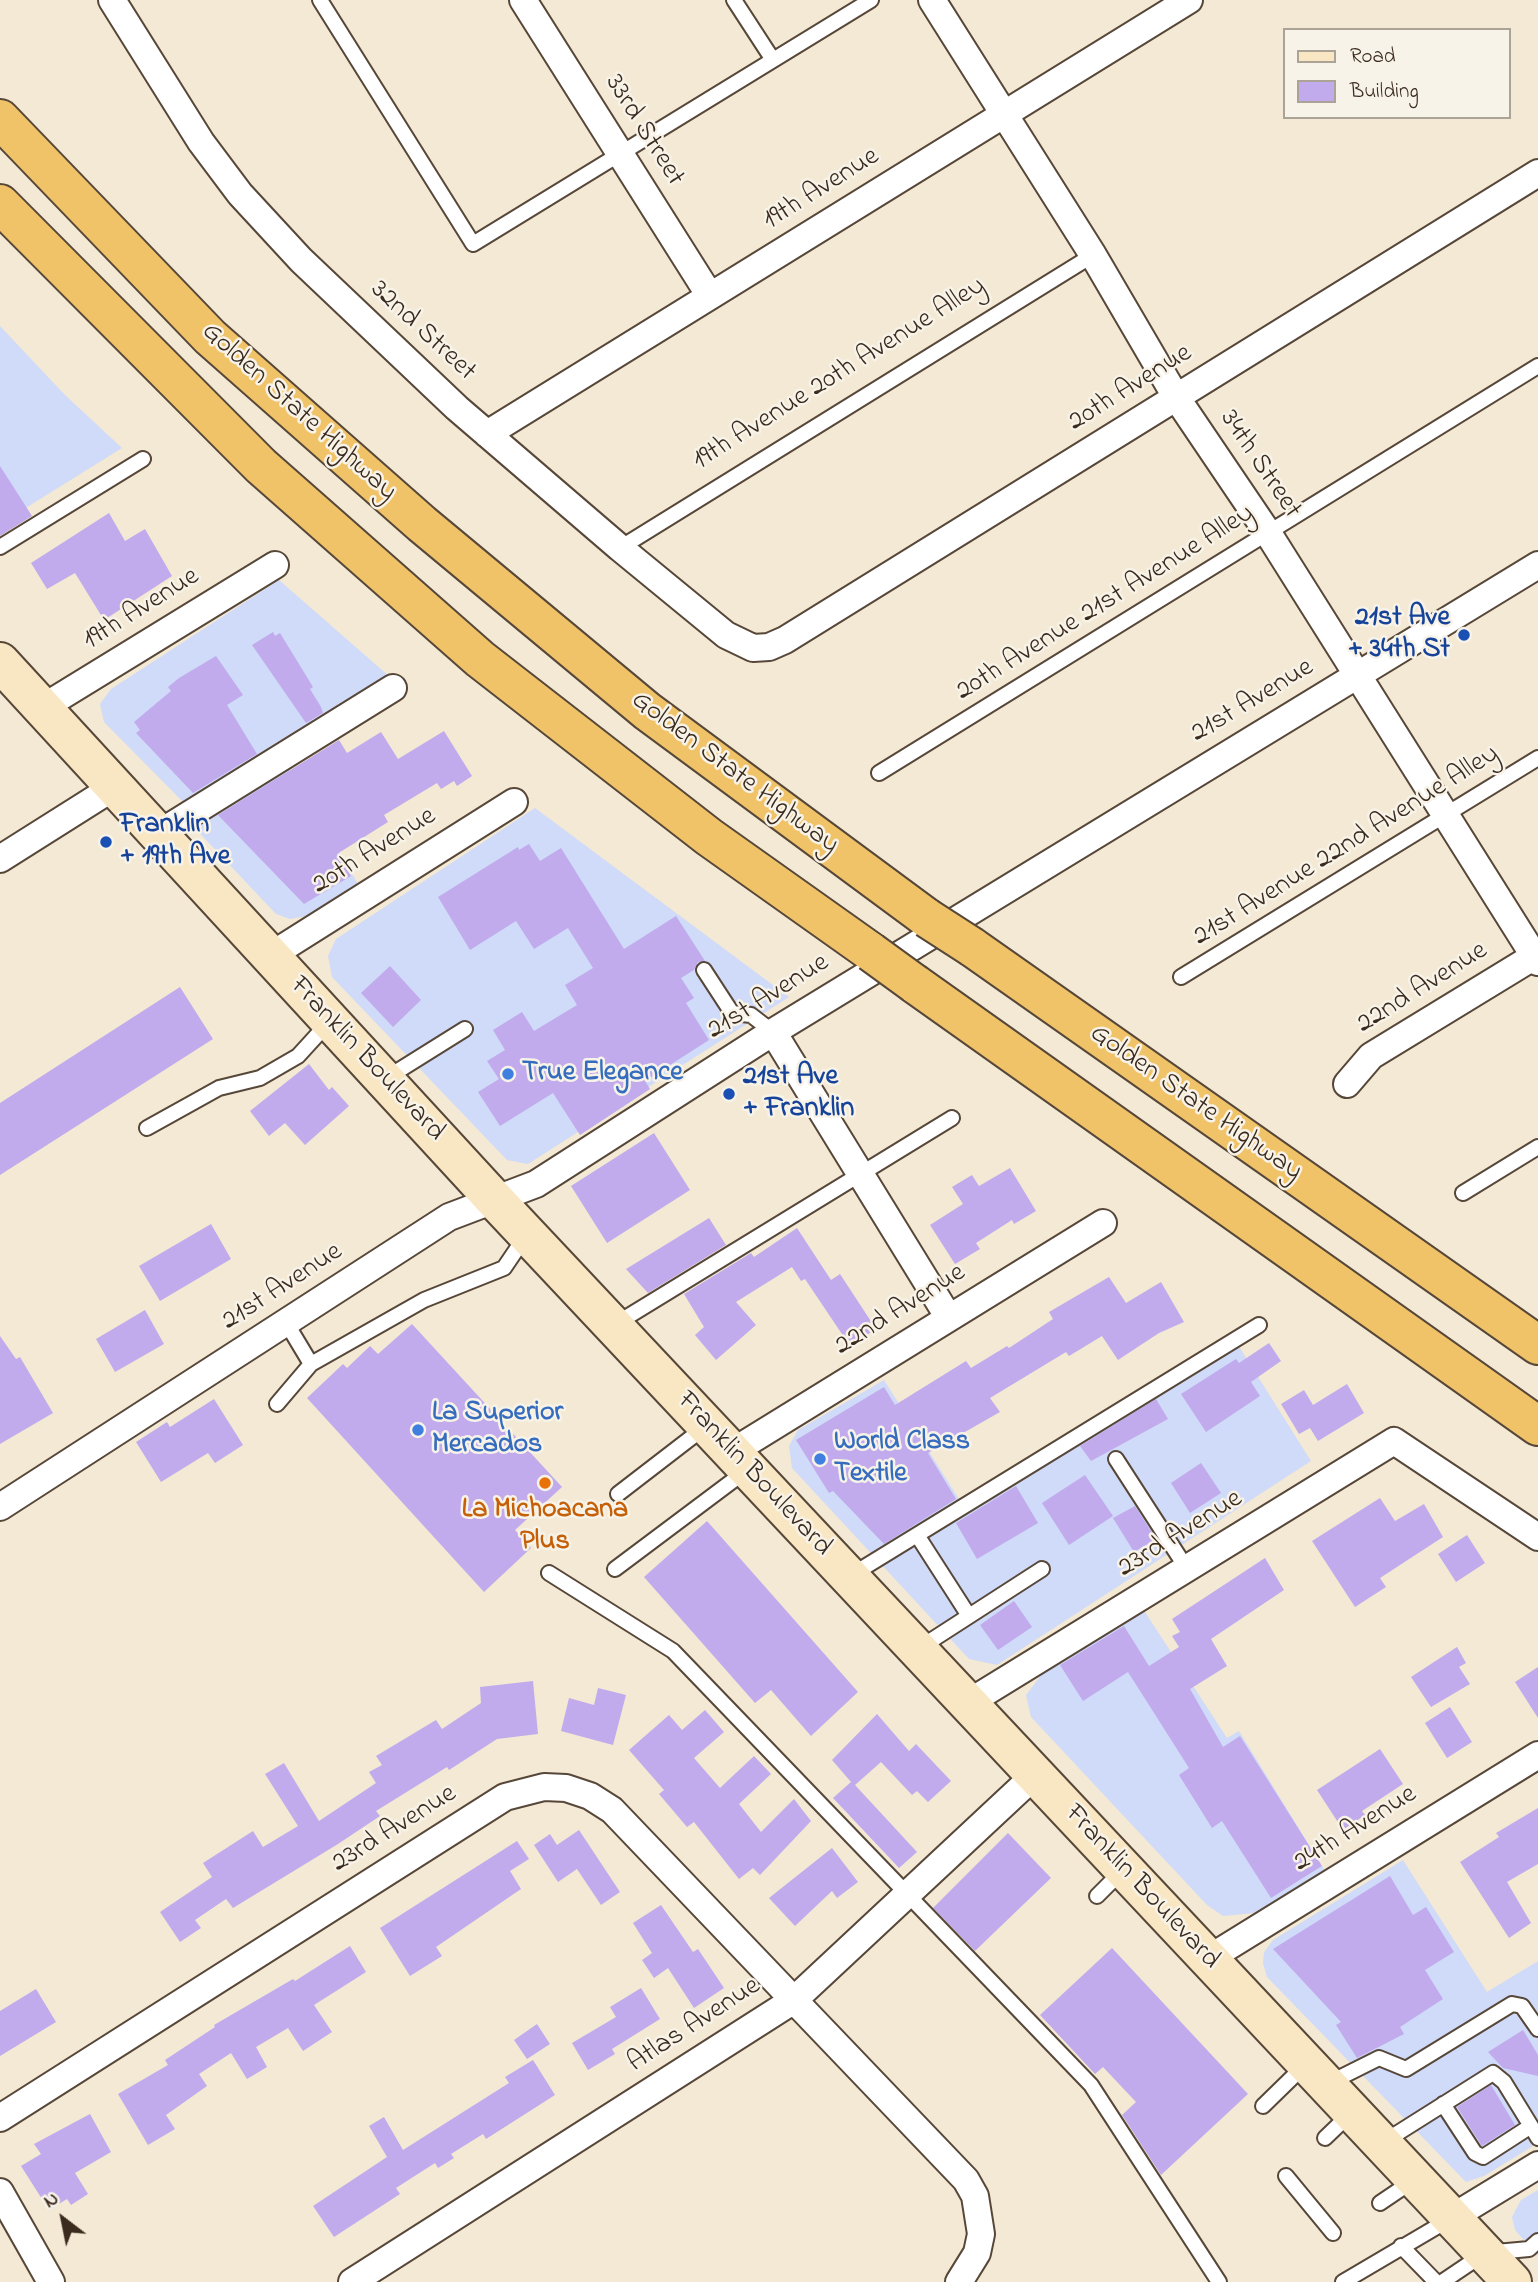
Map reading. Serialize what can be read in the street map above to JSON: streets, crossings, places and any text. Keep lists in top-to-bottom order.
{
  "streets": {
    "highway": ["Golden State Highway"],
    "main road": ["Franklin Boulevard"],
    "street": [
      "33rd Street",
      "19th Avenue",
      "32nd Street",
      "20th Avenue",
      "34th Street",
      "21st Avenue",
      "22nd Avenue",
      "23rd Avenue",
      "24th Avenue",
      "Atlas Avenue"
    ],
    "lane": ["19th Avenue 20th Avenue Alley", "20th Avenue 21st Avenue Alley", "21st Avenue 22nd Avenue Alley"]
  },
  "crossings": [
    ["33rd Street", "19th Avenue"],
    ["19th Avenue", "32nd Street"],
    ["19th Avenue", "34th Street"],
    ["19th Avenue", "Franklin Boulevard"],
    ["32nd Street", "19th Avenue 20th Avenue Alley"],
    ["32nd Street", "20th Avenue"],
    ["19th Avenue 20th Avenue Alley", "34th Street"],
    ["20th Avenue", "34th Street"],
    ["20th Avenue", "Franklin Boulevard"],
    ["34th Street", "20th Avenue 21st Avenue Alley"],
    ["34th Street", "21st Avenue"],
    ["34th Street", "21st Avenue 22nd Avenue Alley"],
    ["34th Street", "22nd Avenue"],
    ["21st Avenue", "Franklin Boulevard"],
    ["22nd Avenue", "Franklin Boulevard"],
    ["Franklin Boulevard", "23rd Avenue"],
    ["Franklin Boulevard", "24th Avenue"],
    ["Franklin Boulevard", "Atlas Avenue"],
    ["23rd Avenue", "Atlas Avenue"]
  ],
  "places": [
    "21st Ave + 34th St",
    "Franklin + 19th Ave",
    "True Elegance",
    "21st Ave + Franklin",
    "La Superior Mercados",
    "World Class Textile",
    "La Michoacana Plus"
  ],
  "legend": ["Road", "Building"],
  "north": "top left"
}
